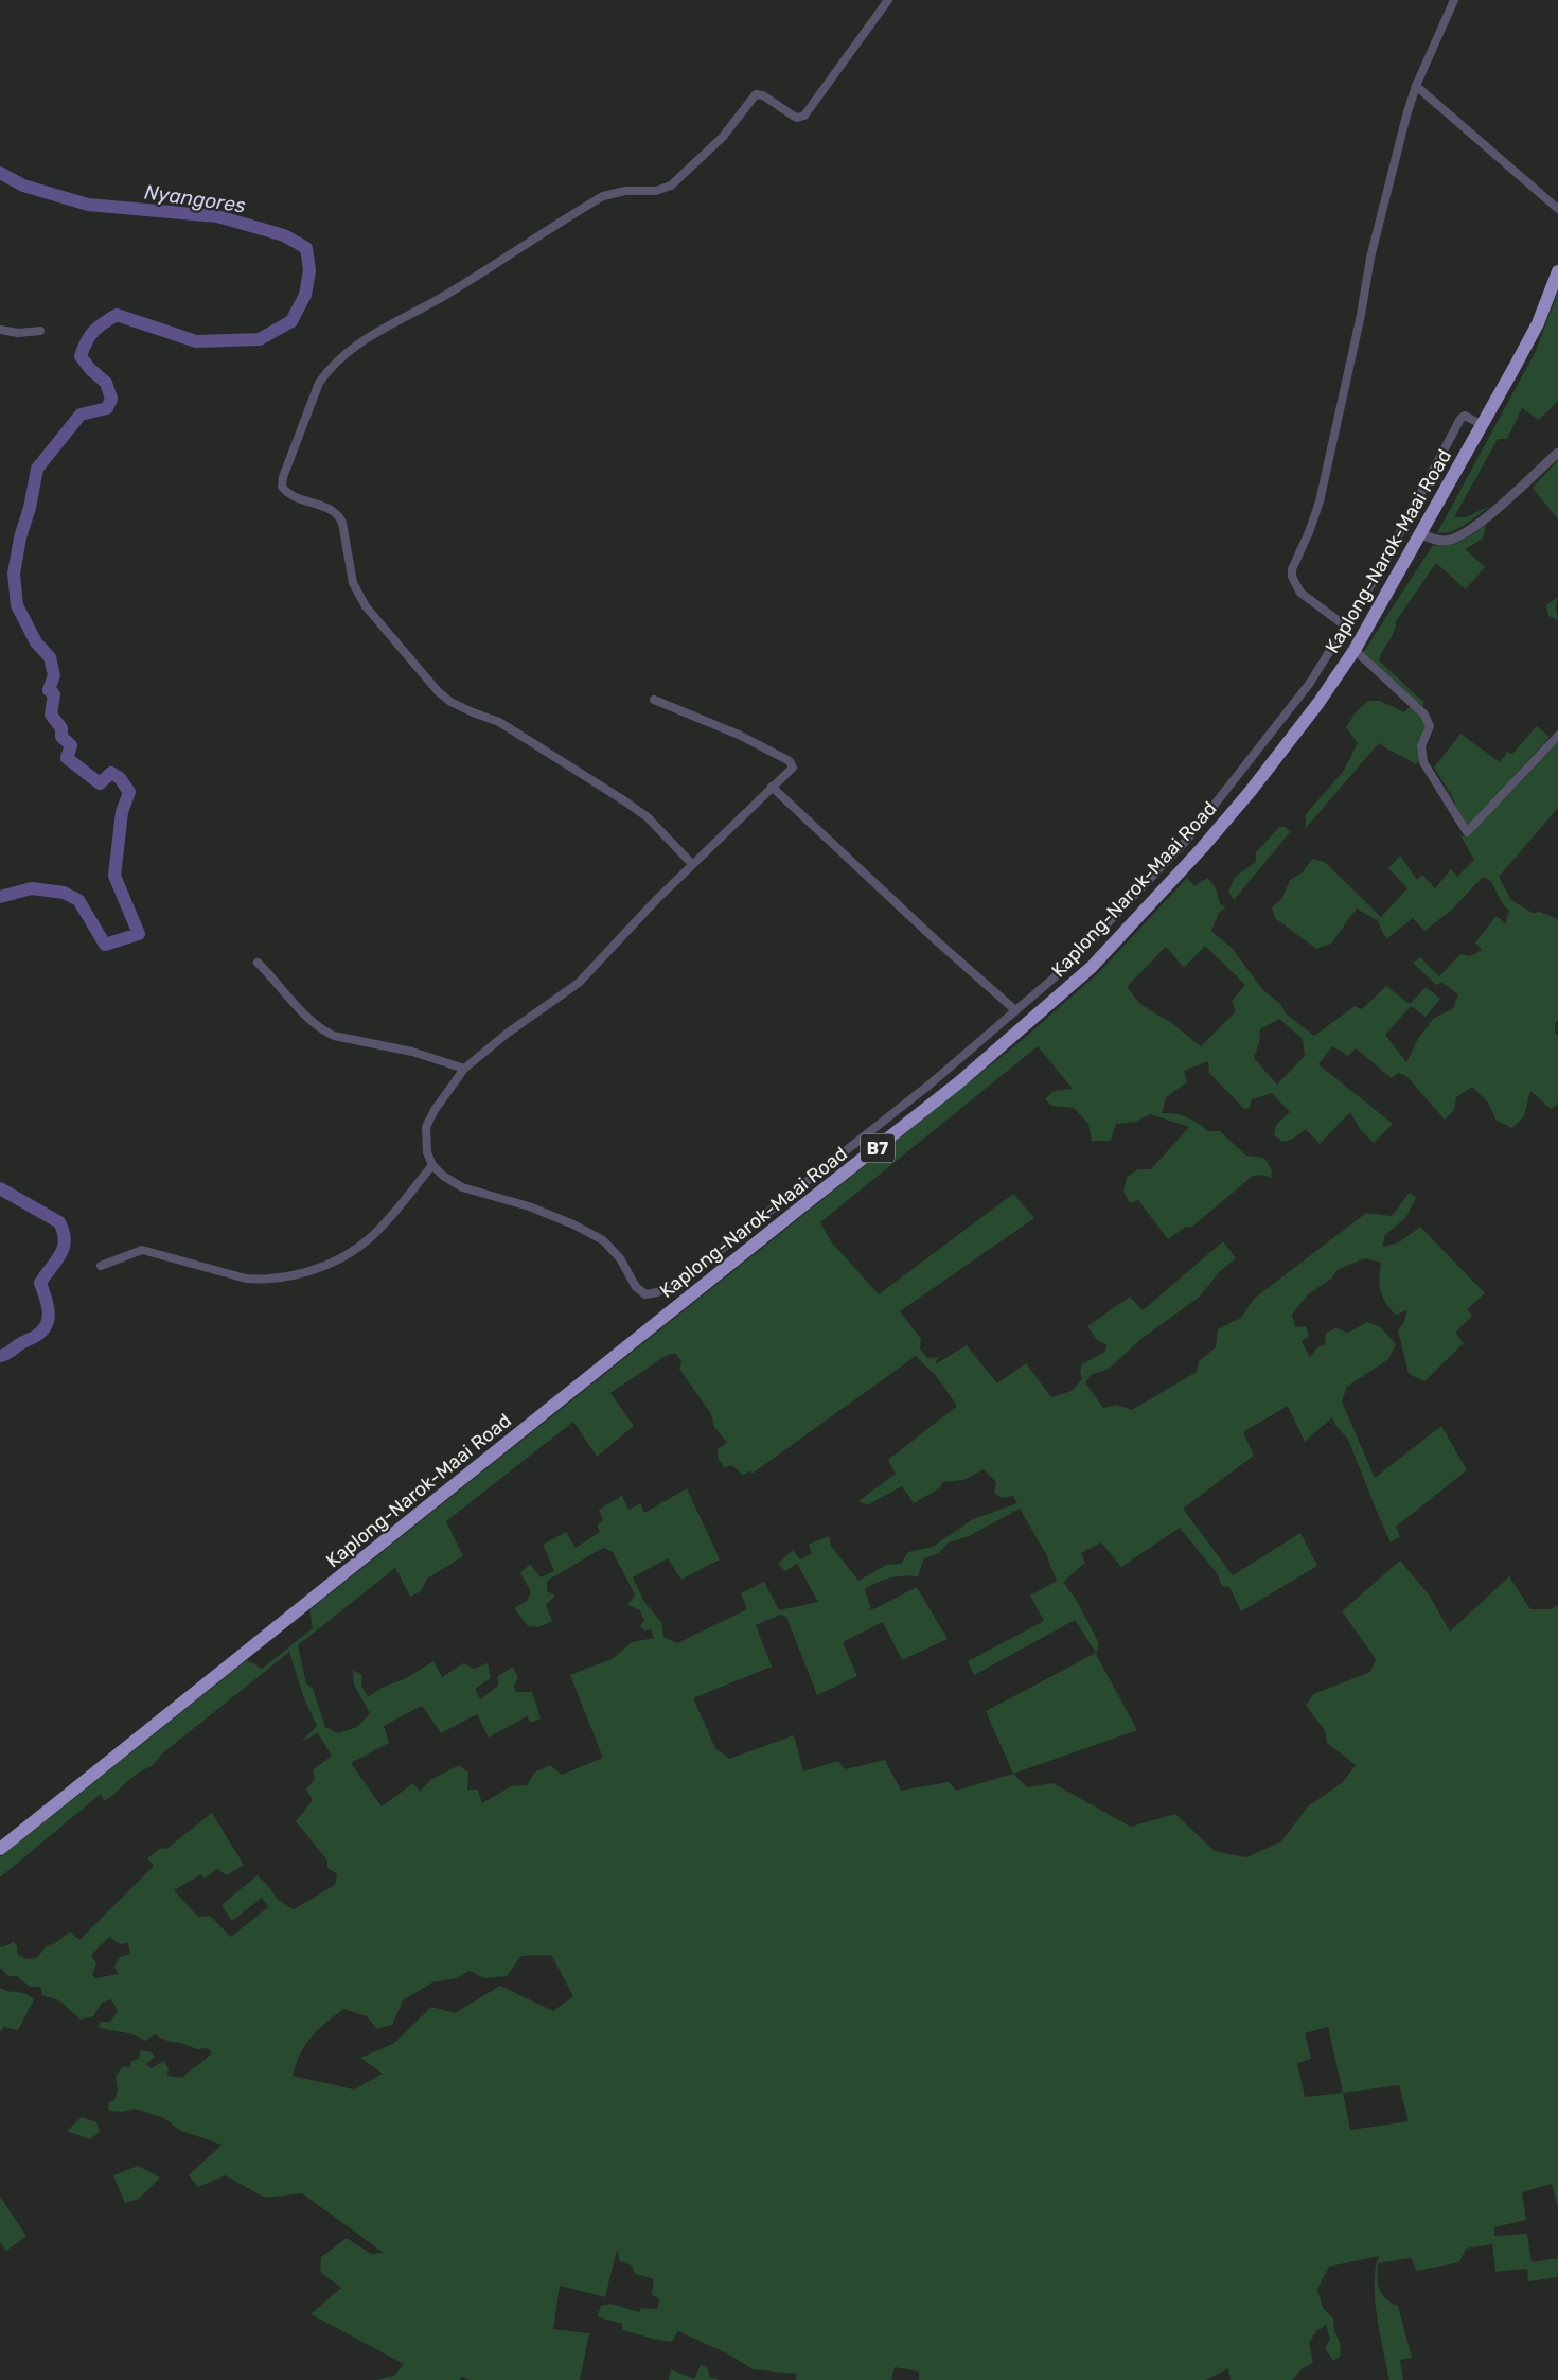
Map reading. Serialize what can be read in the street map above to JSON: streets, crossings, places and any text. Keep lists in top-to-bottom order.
{
  "streets": {
    "highway": ["Kaplong-Narok-Maai Road", "B7"]
  },
  "water": ["Nyangores"]
}
